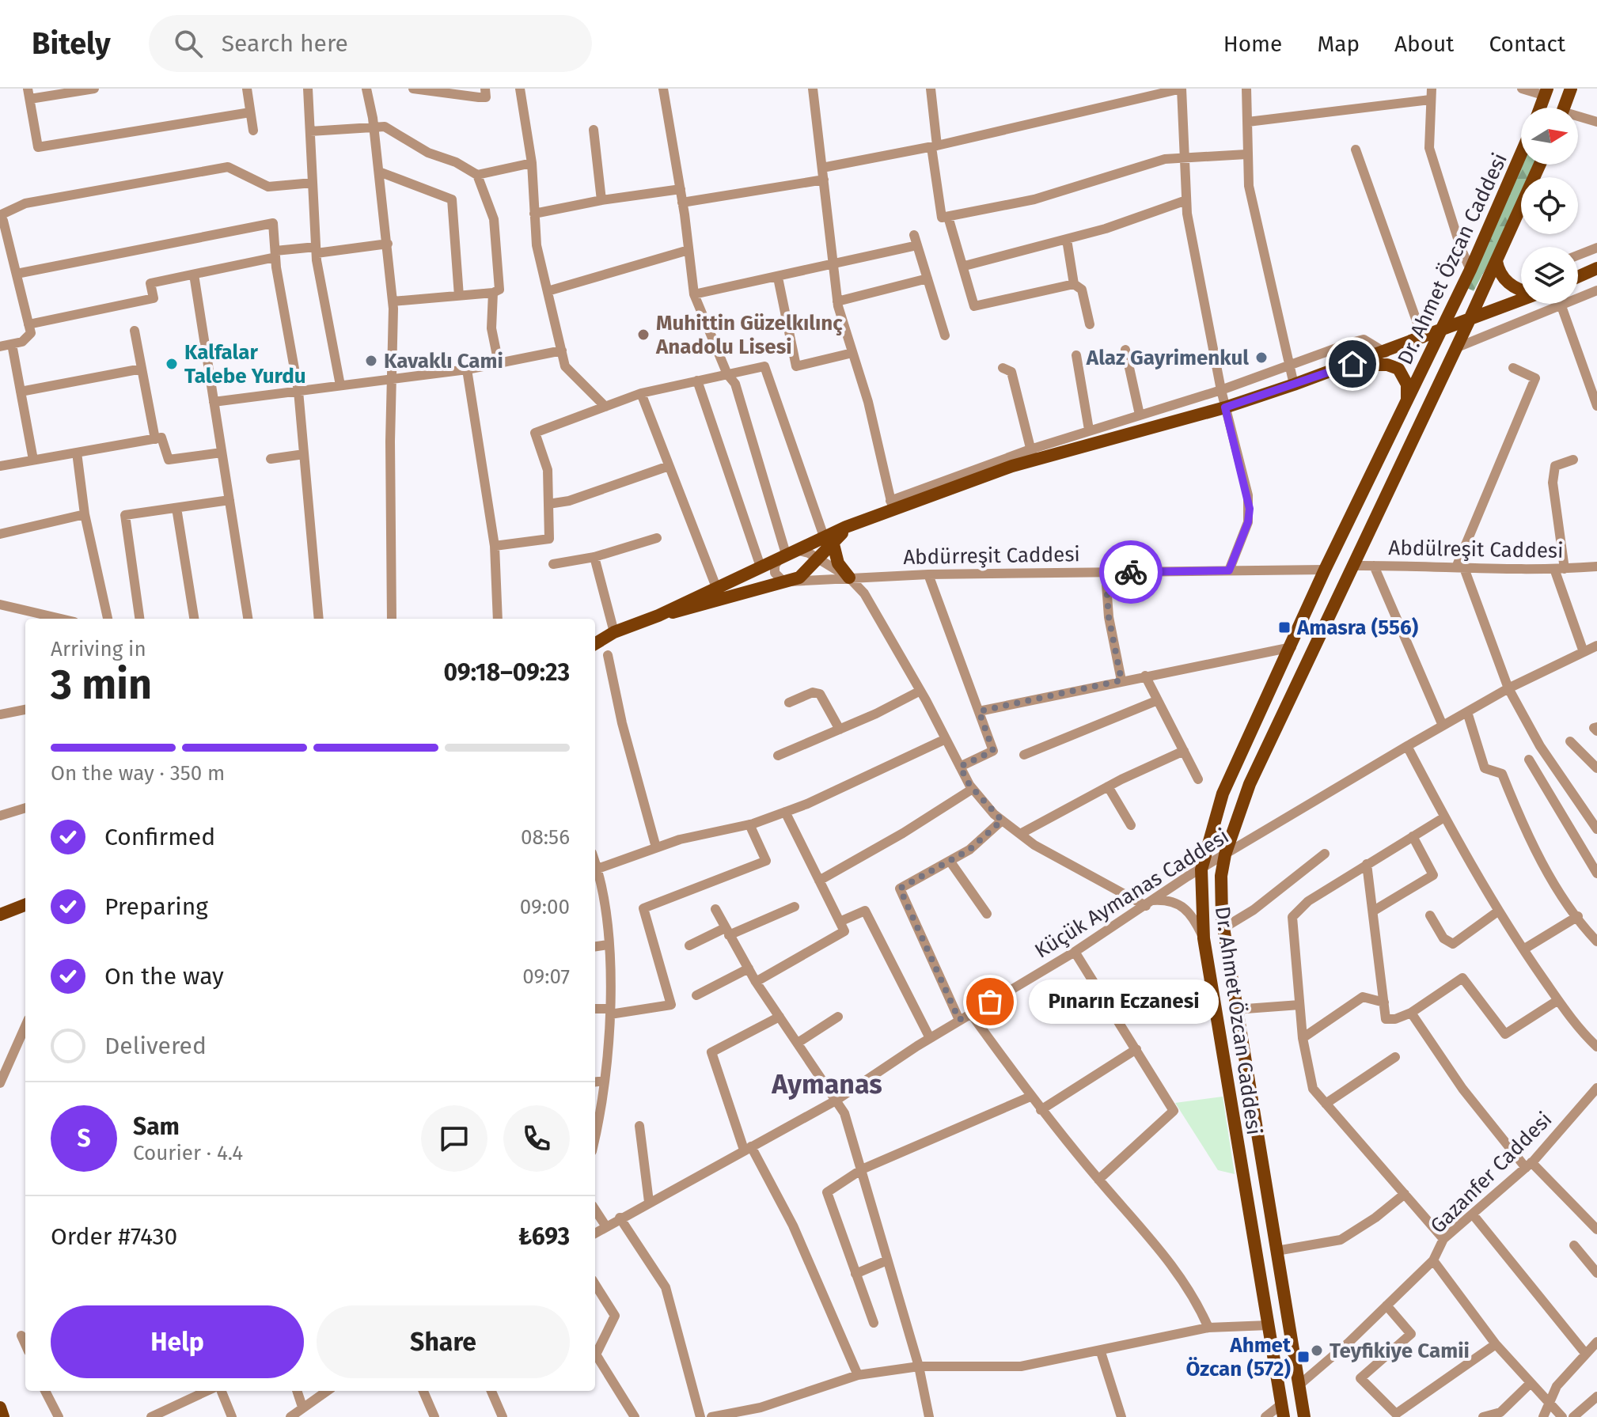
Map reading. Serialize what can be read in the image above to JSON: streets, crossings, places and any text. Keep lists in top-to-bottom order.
{
  "streets": {
    "main road": ["Dr. Ahmet Özcan Caddesi", "Abdürreşit Caddesi"],
    "street": ["Abdülreşit Caddesi", "Küçük Aymanas Caddesi", "Gazanfer Caddesi"]
  },
  "crossings": [
    ["Dr. Ahmet Özcan Caddesi", "Abdülreşit Caddesi"],
    ["Dr. Ahmet Özcan Caddesi", "Abdürreşit Caddesi"],
    ["Dr. Ahmet Özcan Caddesi", "Küçük Aymanas Caddesi"],
    ["Dr. Ahmet Özcan Caddesi", "Gazanfer Caddesi"]
  ],
  "districts": ["Aymanas"],
  "places": {
    "other": [
      "Muhittin Güzelkılınç Anadolu Lisesi",
      "Alaz Gayrimenkul",
      "Kavaklı Cami",
      "Kalfalar Talebe Yurdu",
      "Pınarın Eczanesi",
      "Teyfikiye Camii"
    ],
    "transit": ["Amasra (556)", "Ahmet Özcan (572)"]
  },
  "north": "right",
  "page": {
    "header": "Bitely",
    "search": "Search here",
    "nav": [
      "Home",
      "Map",
      "About",
      "Contact"
    ],
    "heading": ["3 min", "Arriving in", "09:18–09:23"],
    "panel": [
      "Sam",
      "Courier · 4.4",
      "Order #7430",
      "₺693"
    ],
    "bar": "On the way · 350 m",
    "list": [
      ["Confirmed", "08:56"],
      ["Preparing", "09:00"],
      ["On the way", "09:07"],
      "Delivered"
    ],
    "bubble": "Pınarın Eczanesi",
    "round": "S",
    "buttons": ["Help", "Share"]
  }
}
